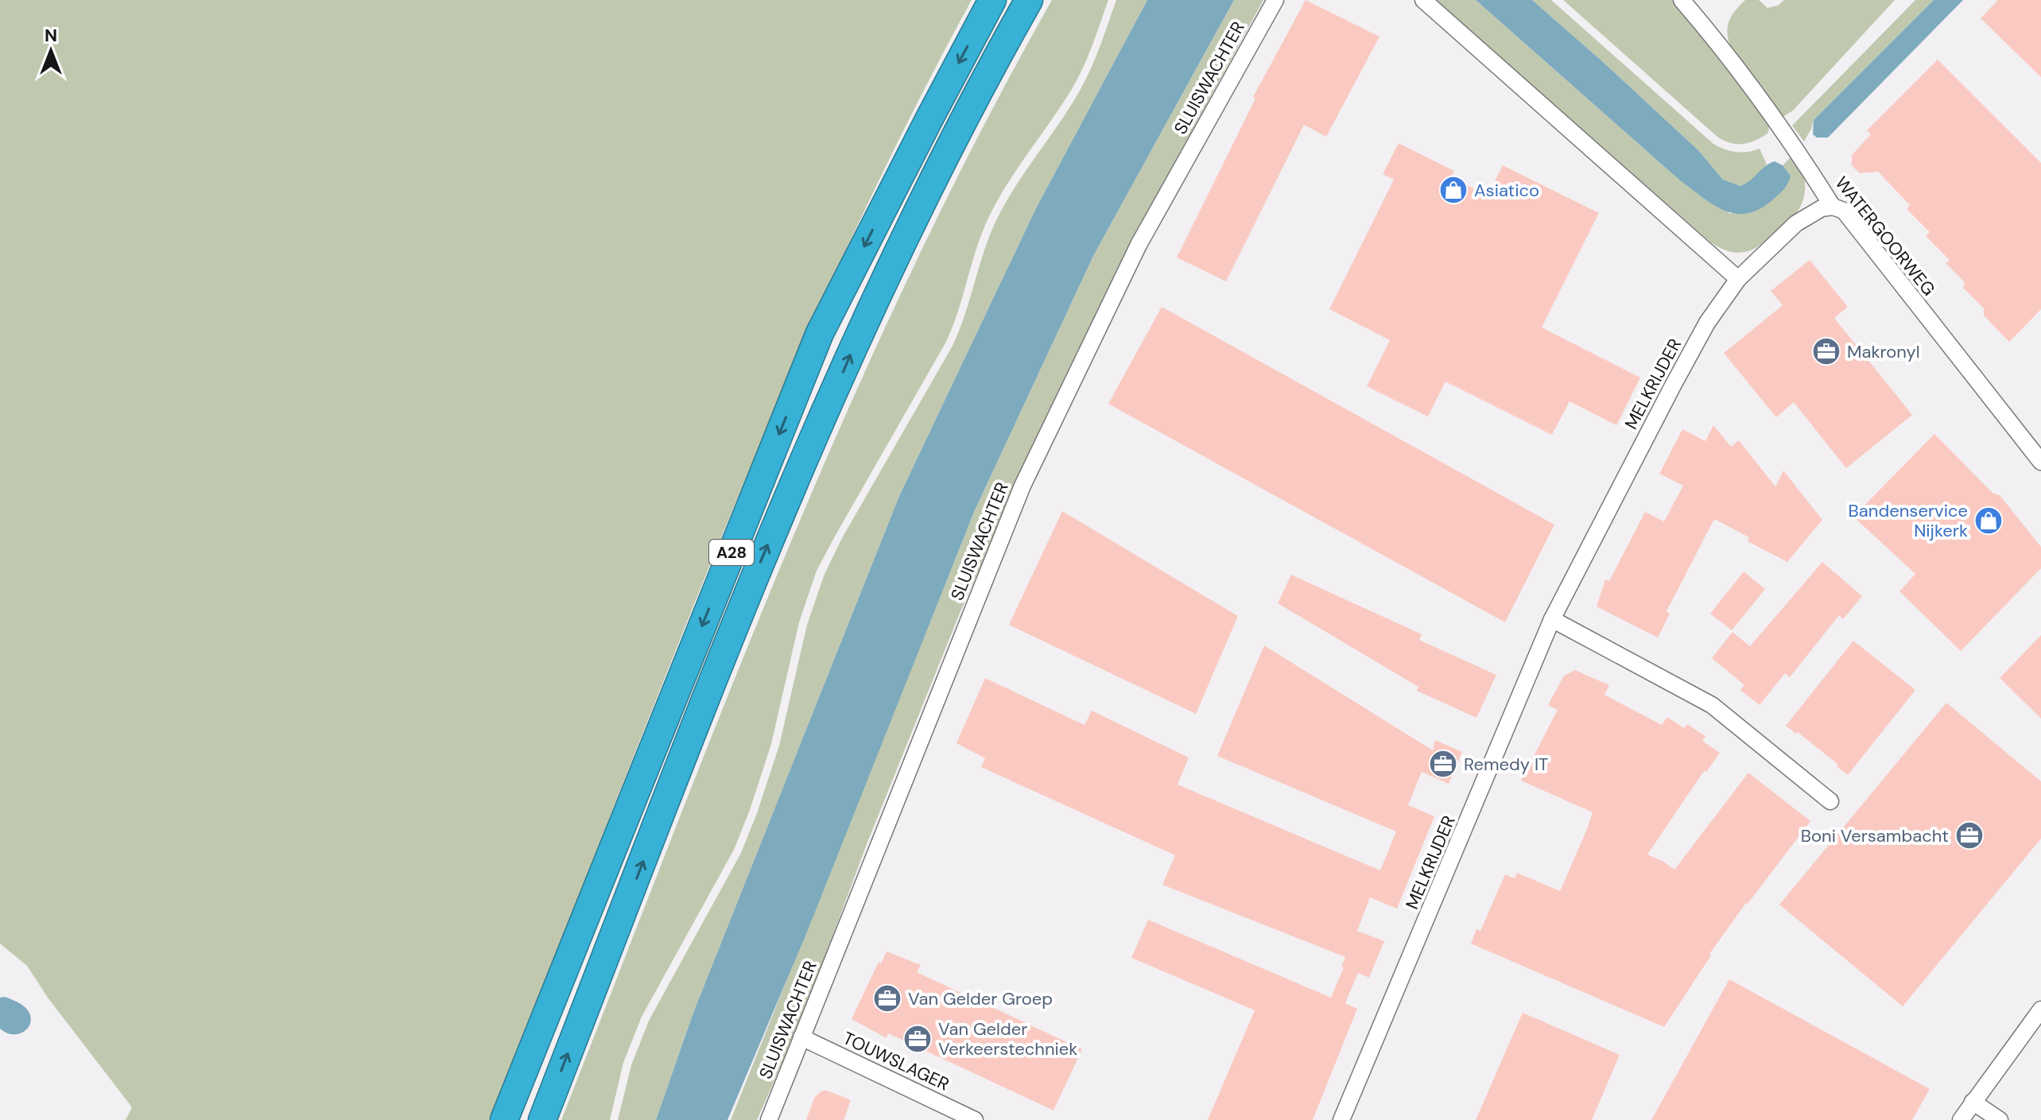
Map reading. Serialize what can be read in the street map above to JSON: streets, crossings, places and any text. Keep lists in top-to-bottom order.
{
  "streets": {
    "highway": ["A28"],
    "street": [
      "SLUISWACHTER",
      "WATERGOORWEG",
      "MELKRIJDER",
      "TOUWSLAGER"
    ]
  },
  "crossings": [
    ["SLUISWACHTER", "TOUWSLAGER"],
    ["WATERGOORWEG", "MELKRIJDER"]
  ],
  "places": {
    "shop": ["Asiatico", "Bandenservice Nijkerk"],
    "office": [
      "Makronyl",
      "Remedy IT",
      "Boni Versambacht",
      "Van Gelder Groep",
      "Van Gelder Verkeerstechniek"
    ]
  },
  "north": "top"
}
